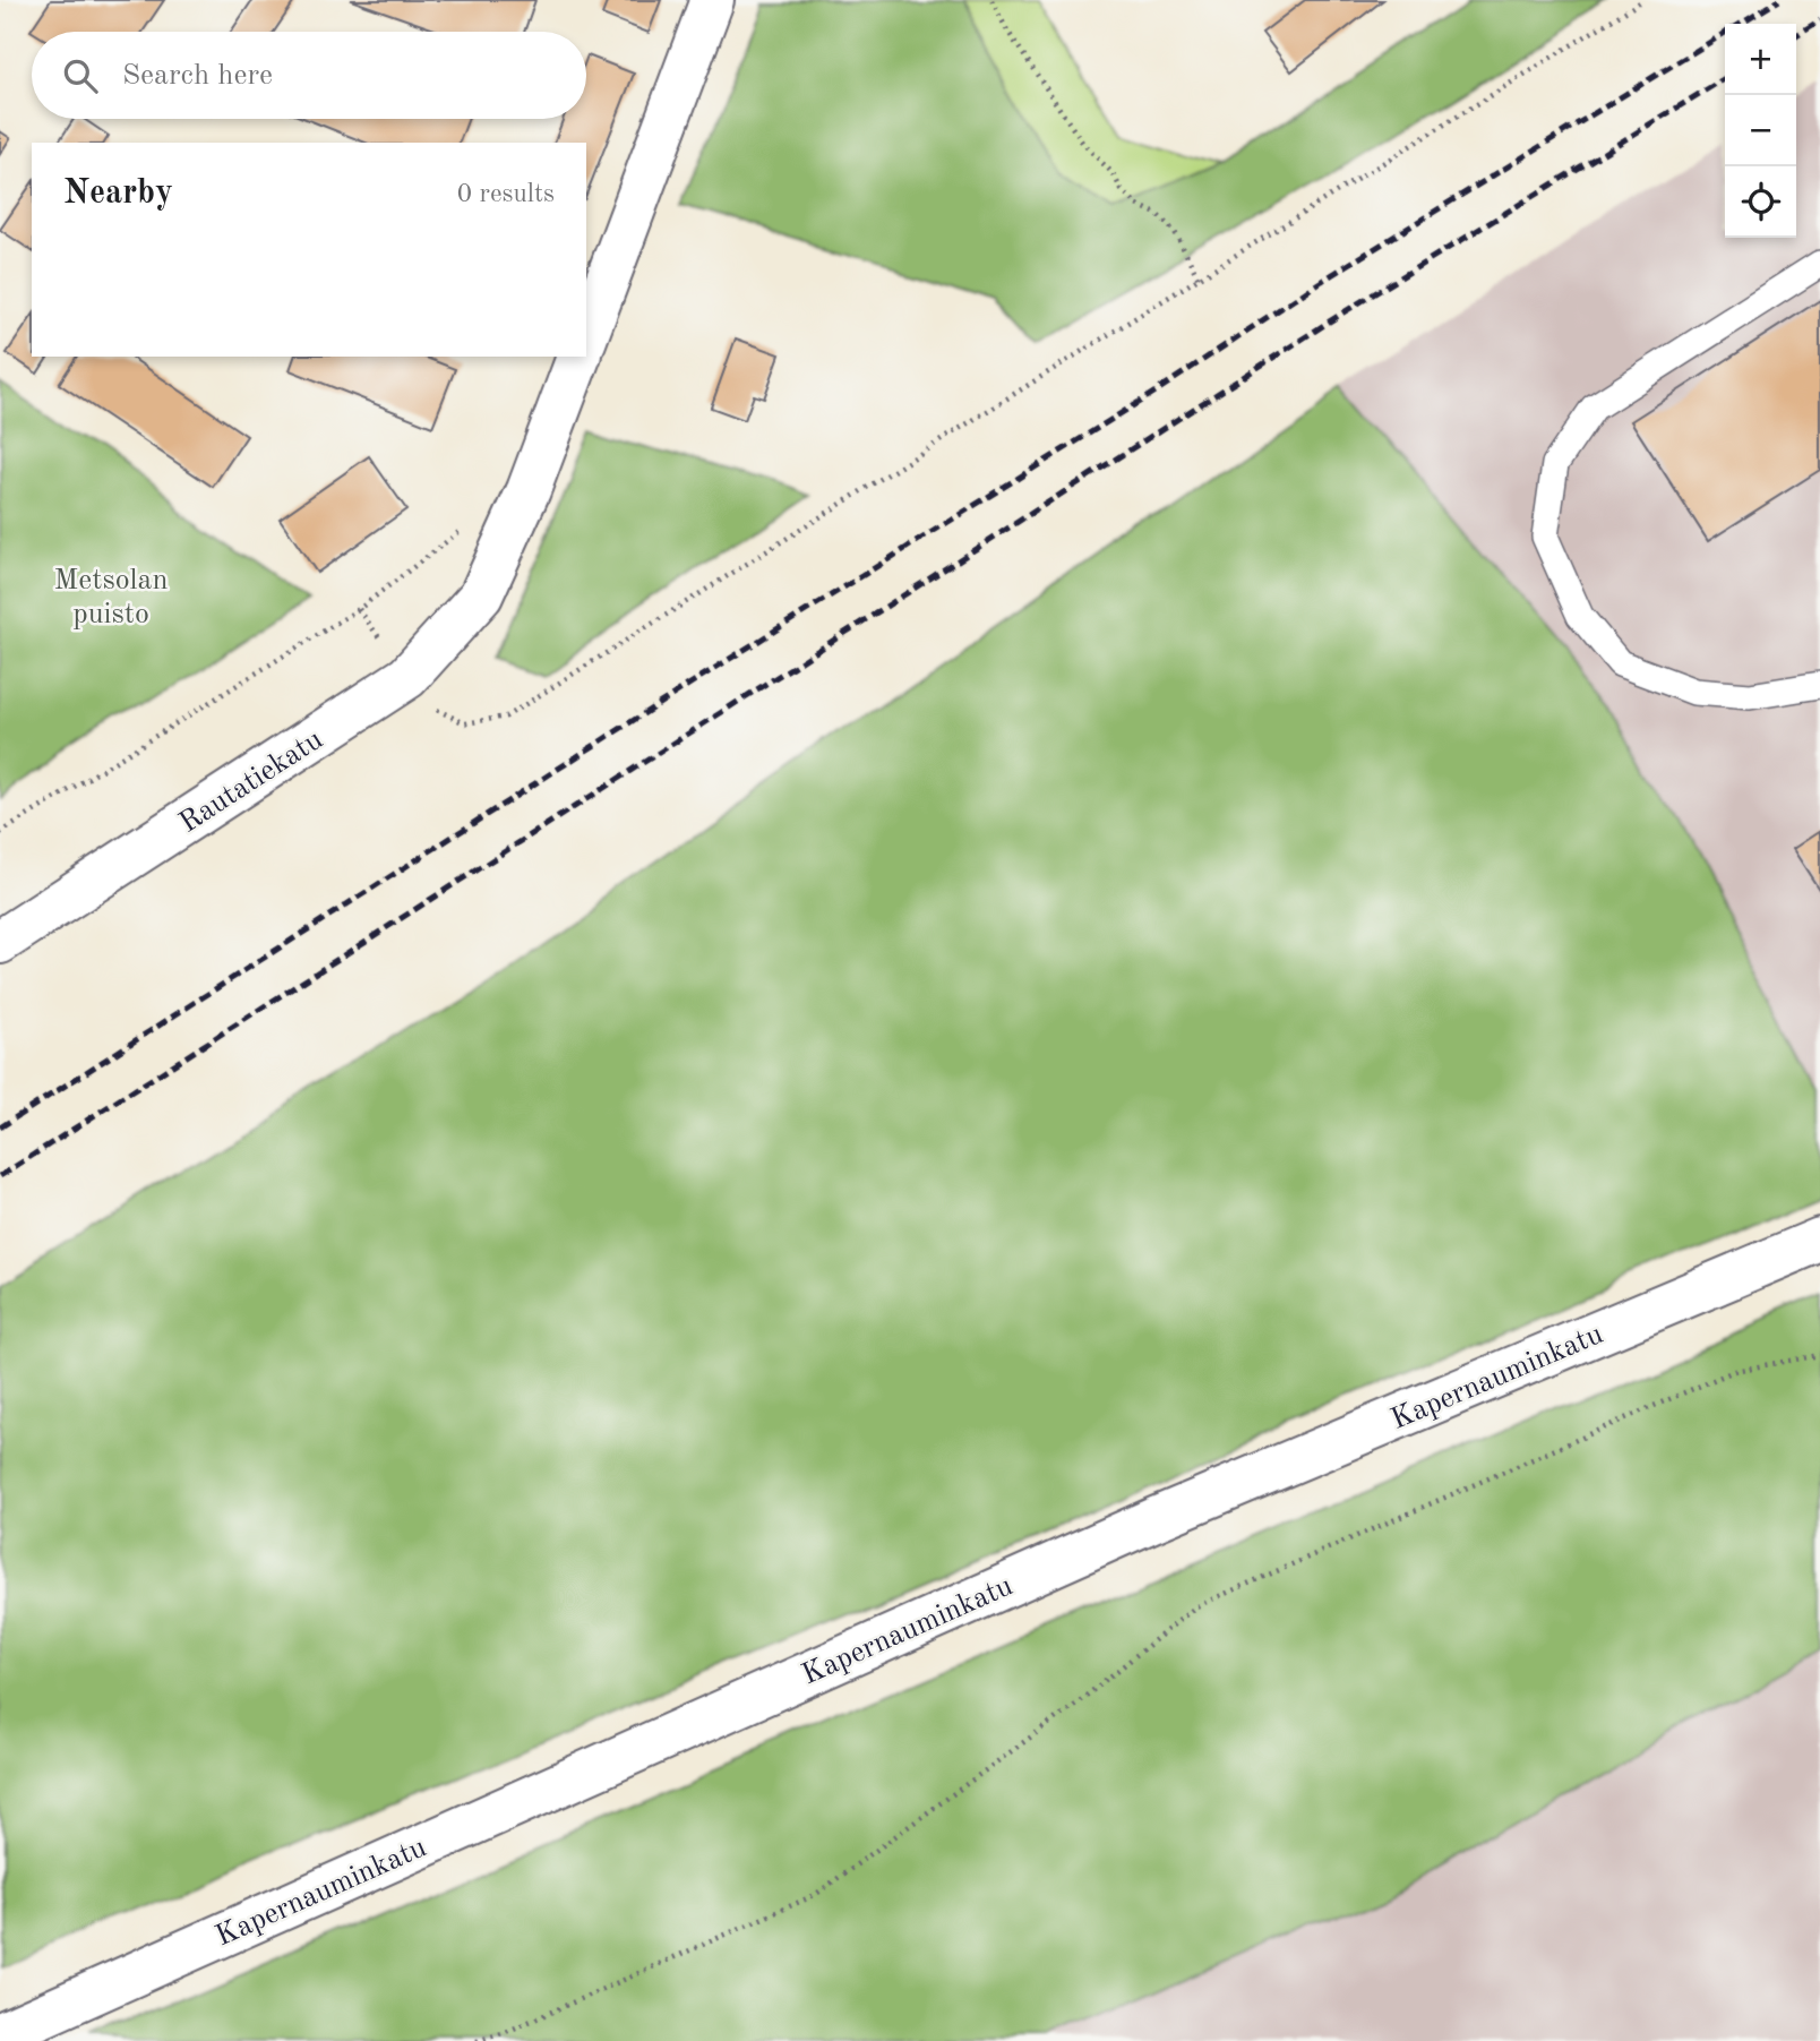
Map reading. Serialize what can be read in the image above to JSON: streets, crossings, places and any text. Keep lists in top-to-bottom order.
{
  "streets": {
    "street": ["Rautatiekatu", "Kapernauminkatu"]
  },
  "parks": ["Metsolan puisto"],
  "page": {
    "map_buttons": ["+", "−"],
    "search": "Search here",
    "heading": ["Nearby", "0 results"]
  }
}
